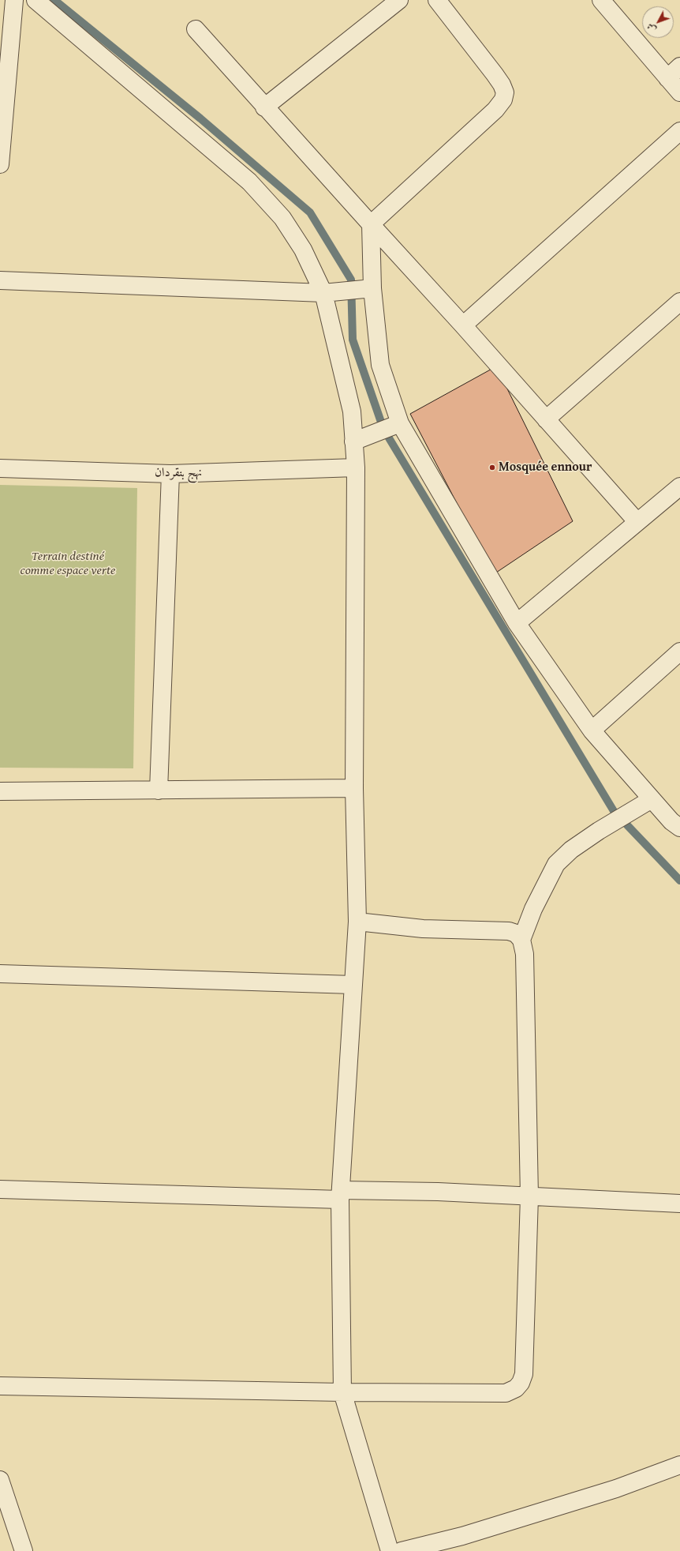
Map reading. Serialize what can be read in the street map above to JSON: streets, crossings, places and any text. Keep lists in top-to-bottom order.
{
  "streets": {
    "street": ["نهج بنقردان"]
  },
  "parks": ["Terrain destiné comme espace verte"],
  "places": ["Mosquée ennour"],
  "north": "bottom left"
}
